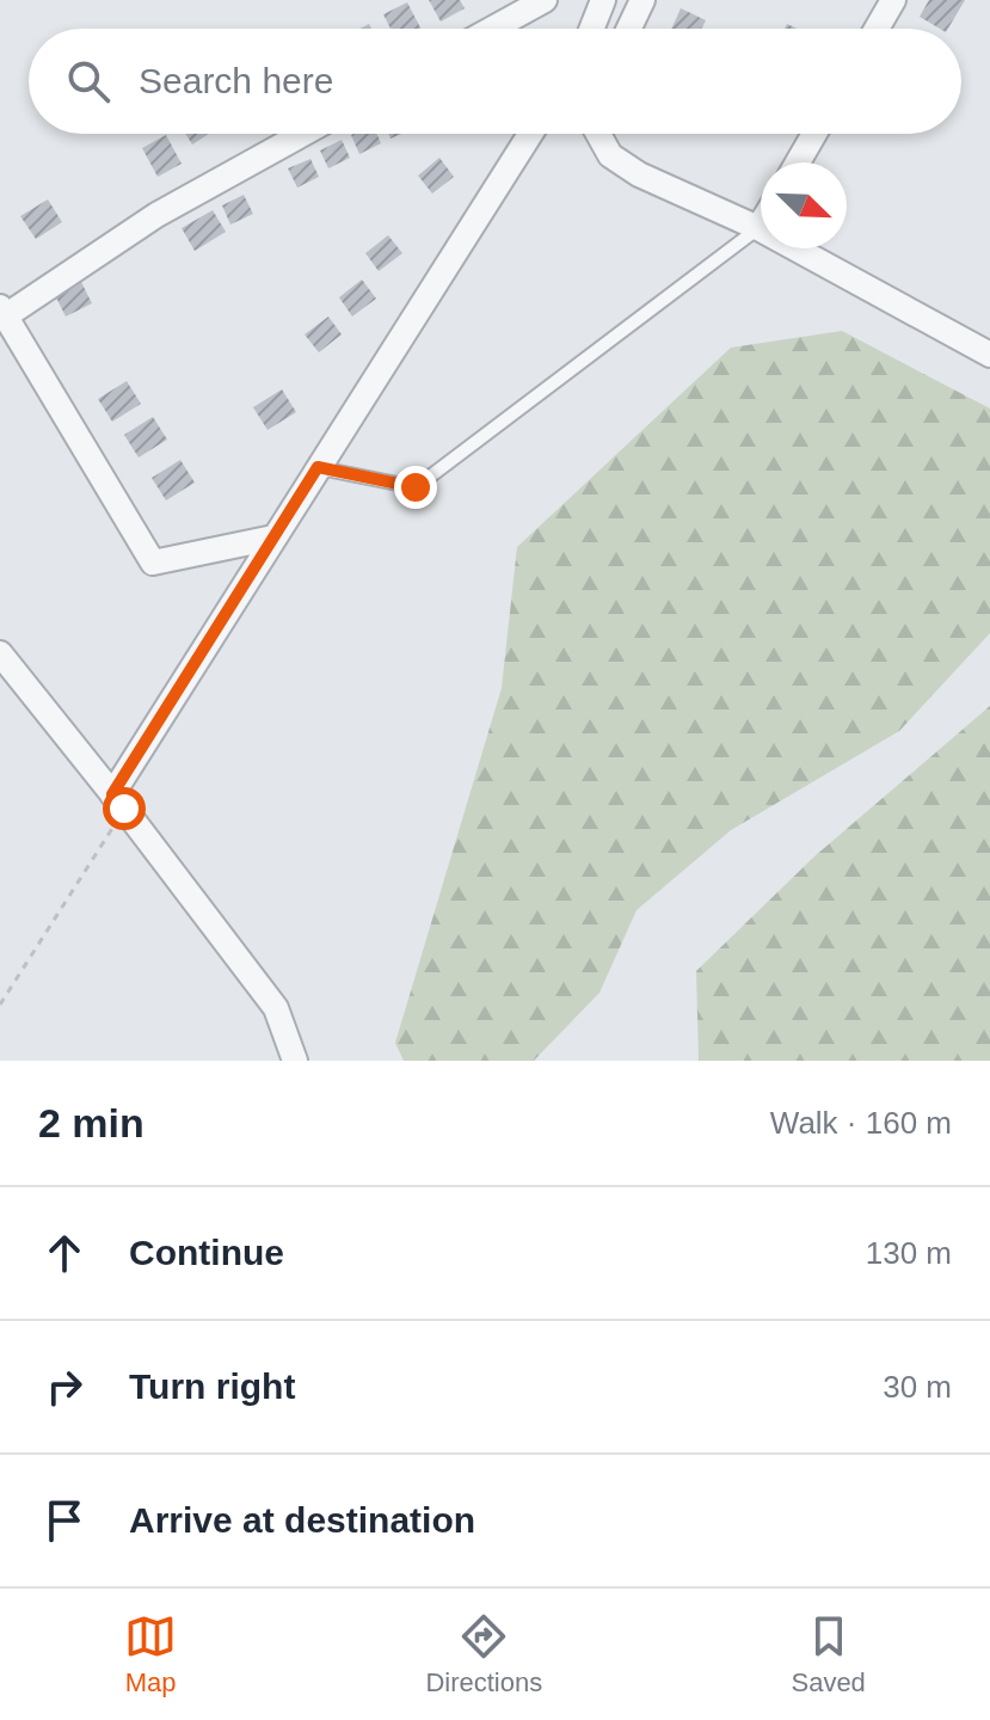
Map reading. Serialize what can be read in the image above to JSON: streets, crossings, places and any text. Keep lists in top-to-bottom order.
{
  "north": "bottom right",
  "page": {
    "search": "Search here",
    "heading": ["2 min", "Walk · 160 m"],
    "list": [
      ["Continue", "130 m"],
      ["Turn right", "30 m"],
      "Arrive at destination"
    ],
    "nav": ["Map", "Directions", "Saved"]
  }
}
